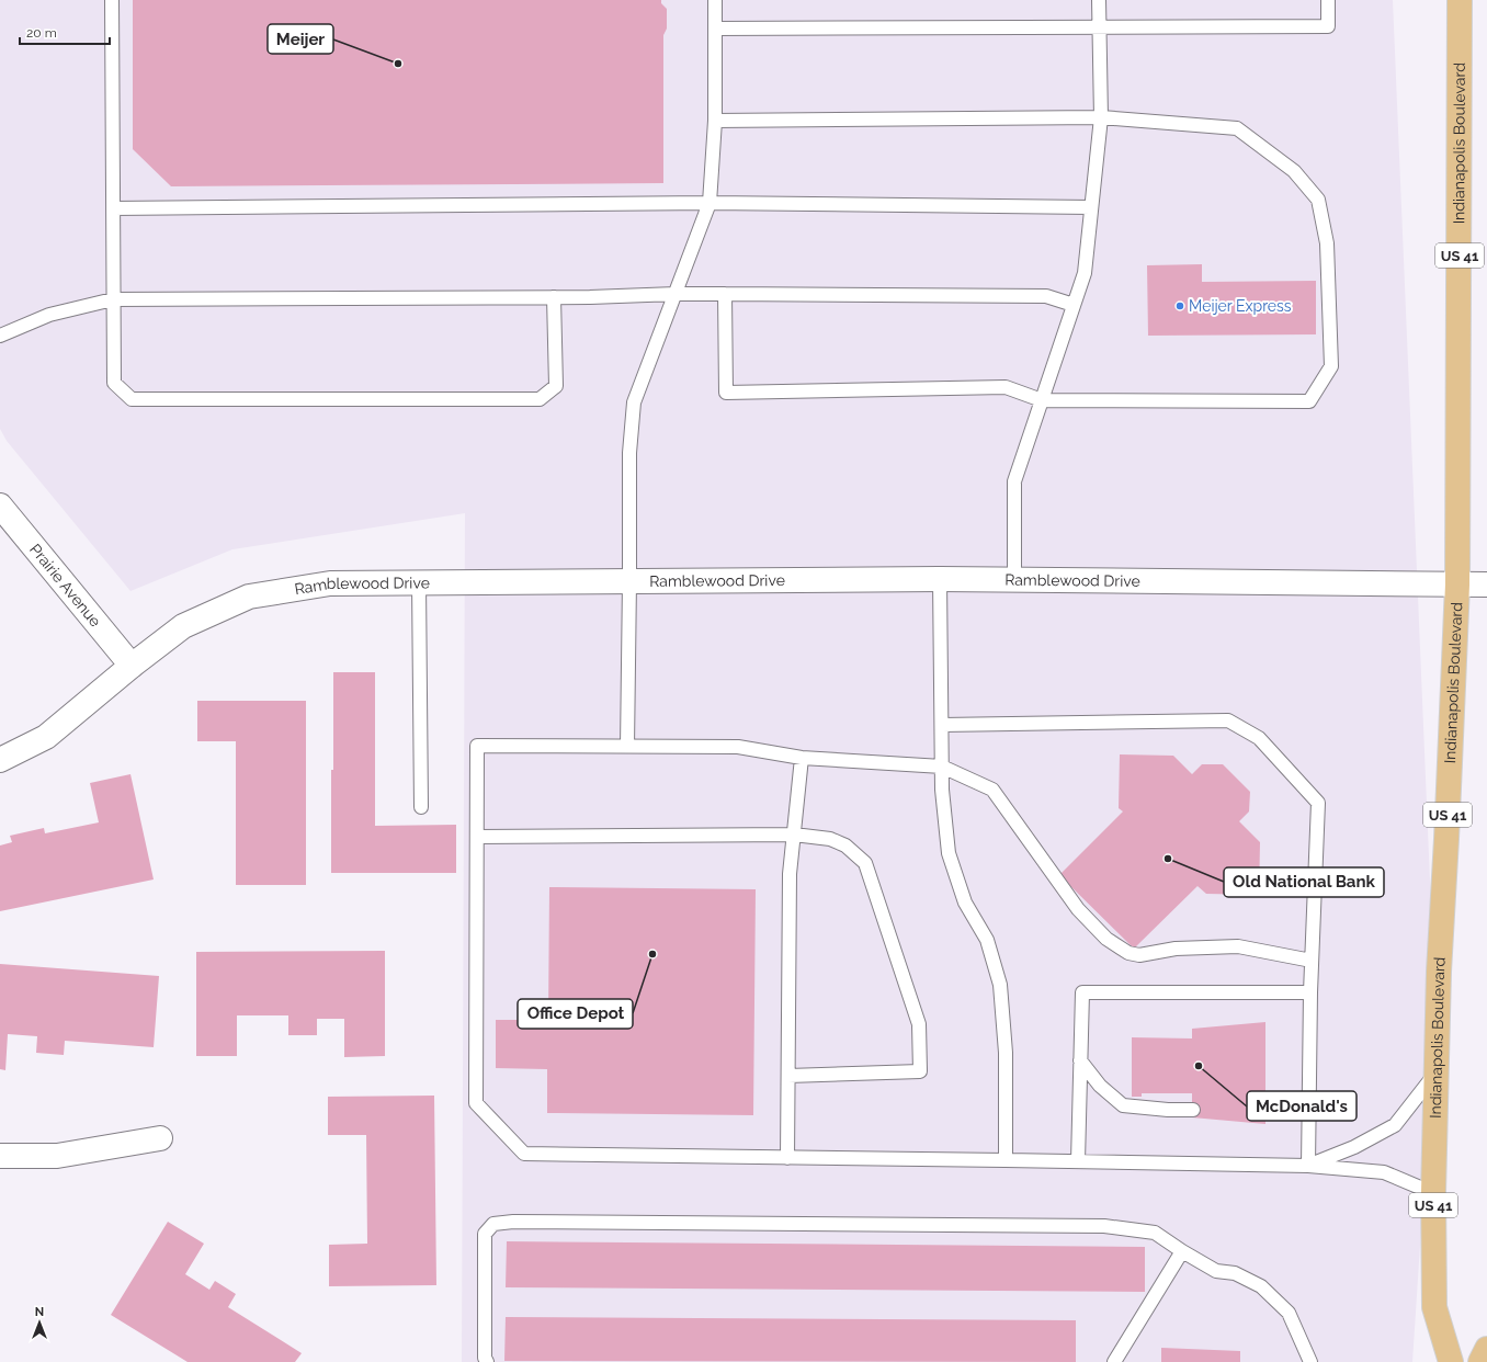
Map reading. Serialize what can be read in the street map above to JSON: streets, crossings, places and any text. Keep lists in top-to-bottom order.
{
  "streets": {
    "highway": ["Indianapolis Boulevard", "US 41"],
    "street": ["Ramblewood Drive", "Prairie Avenue"]
  },
  "crossings": [
    ["Indianapolis Boulevard", "Ramblewood Drive"],
    ["Ramblewood Drive", "Prairie Avenue"]
  ],
  "places": [
    "Meijer",
    "Meijer Express",
    "Old National Bank",
    "Office Depot",
    "McDonald's"
  ],
  "scale_bar": "20 m",
  "north": "top"
}
